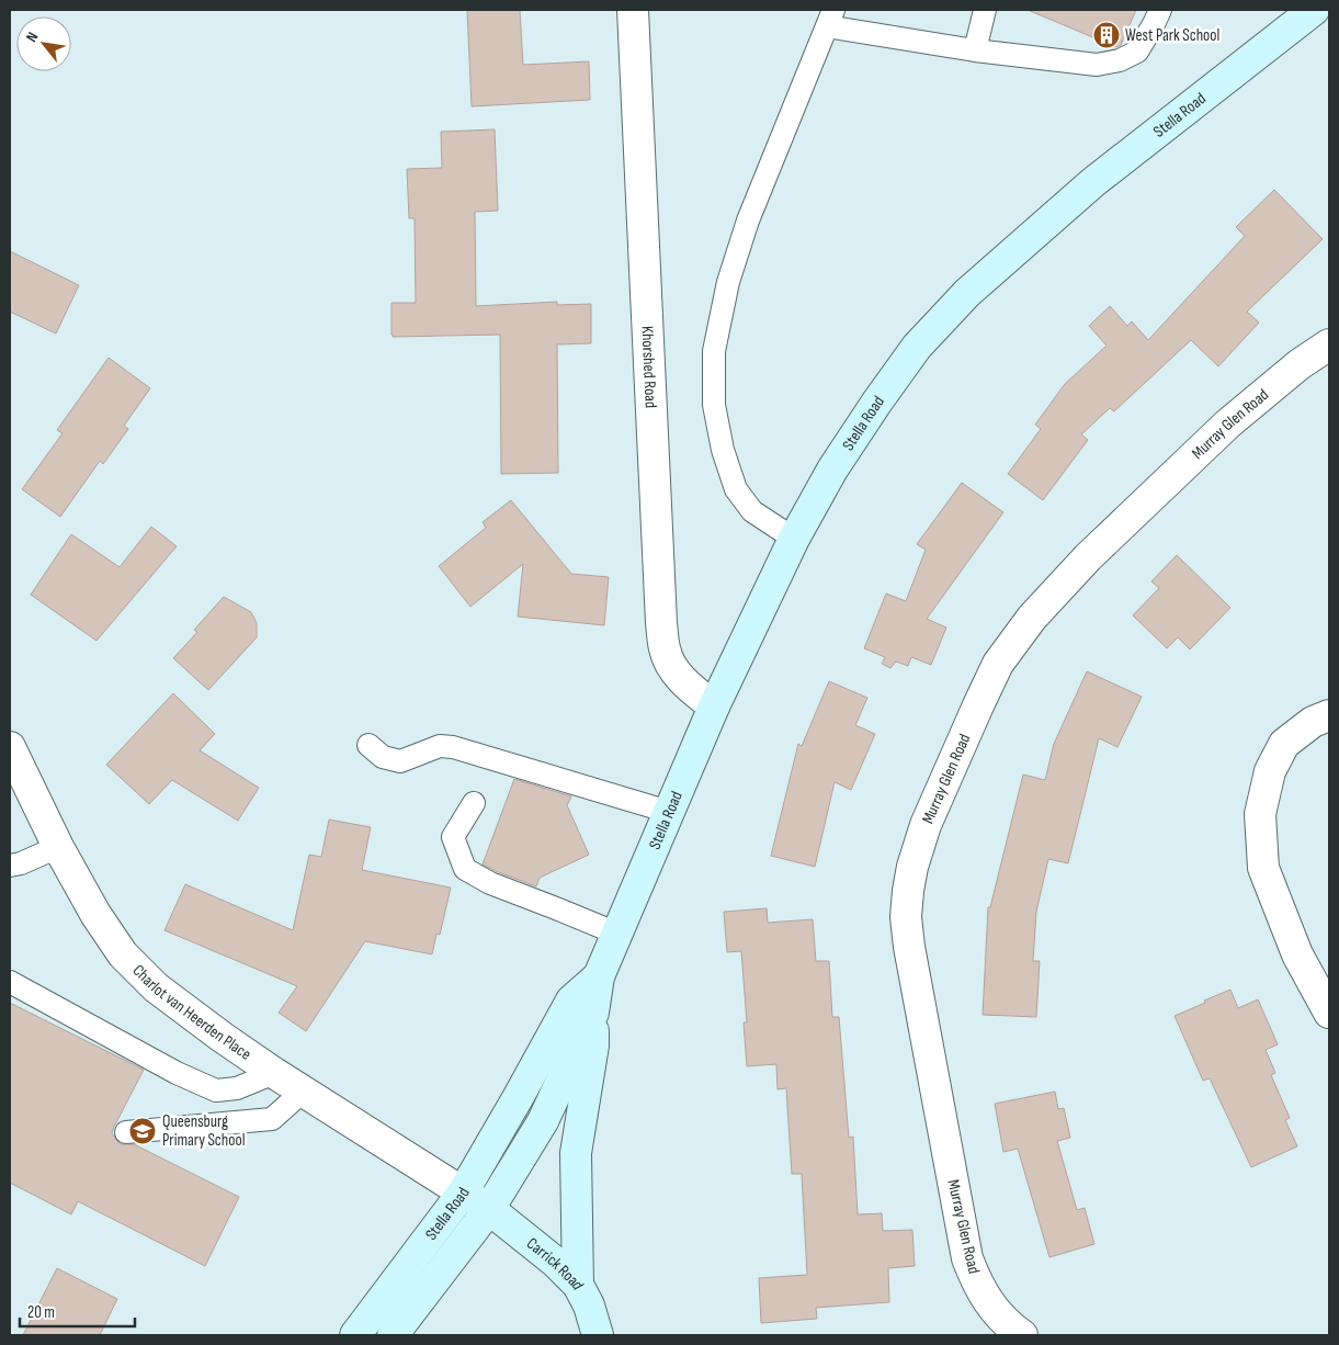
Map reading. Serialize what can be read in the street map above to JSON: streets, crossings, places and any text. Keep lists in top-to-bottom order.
{
  "streets": {
    "main road": ["Stella Road", "Carrick Road"],
    "street": ["Khorshed Road", "Murray Glen Road", "Charlot van Heerden Place"]
  },
  "crossings": [
    ["Stella Road", "Khorshed Road"],
    ["Stella Road", "Charlot van Heerden Place"],
    ["Stella Road", "Carrick Road"],
    ["Charlot van Heerden Place", "Carrick Road"]
  ],
  "places": {
    "building": ["West Park School"],
    "school or university": ["Queensburg Primary School"]
  },
  "scale_bar": "20 m",
  "north": "top left"
}
